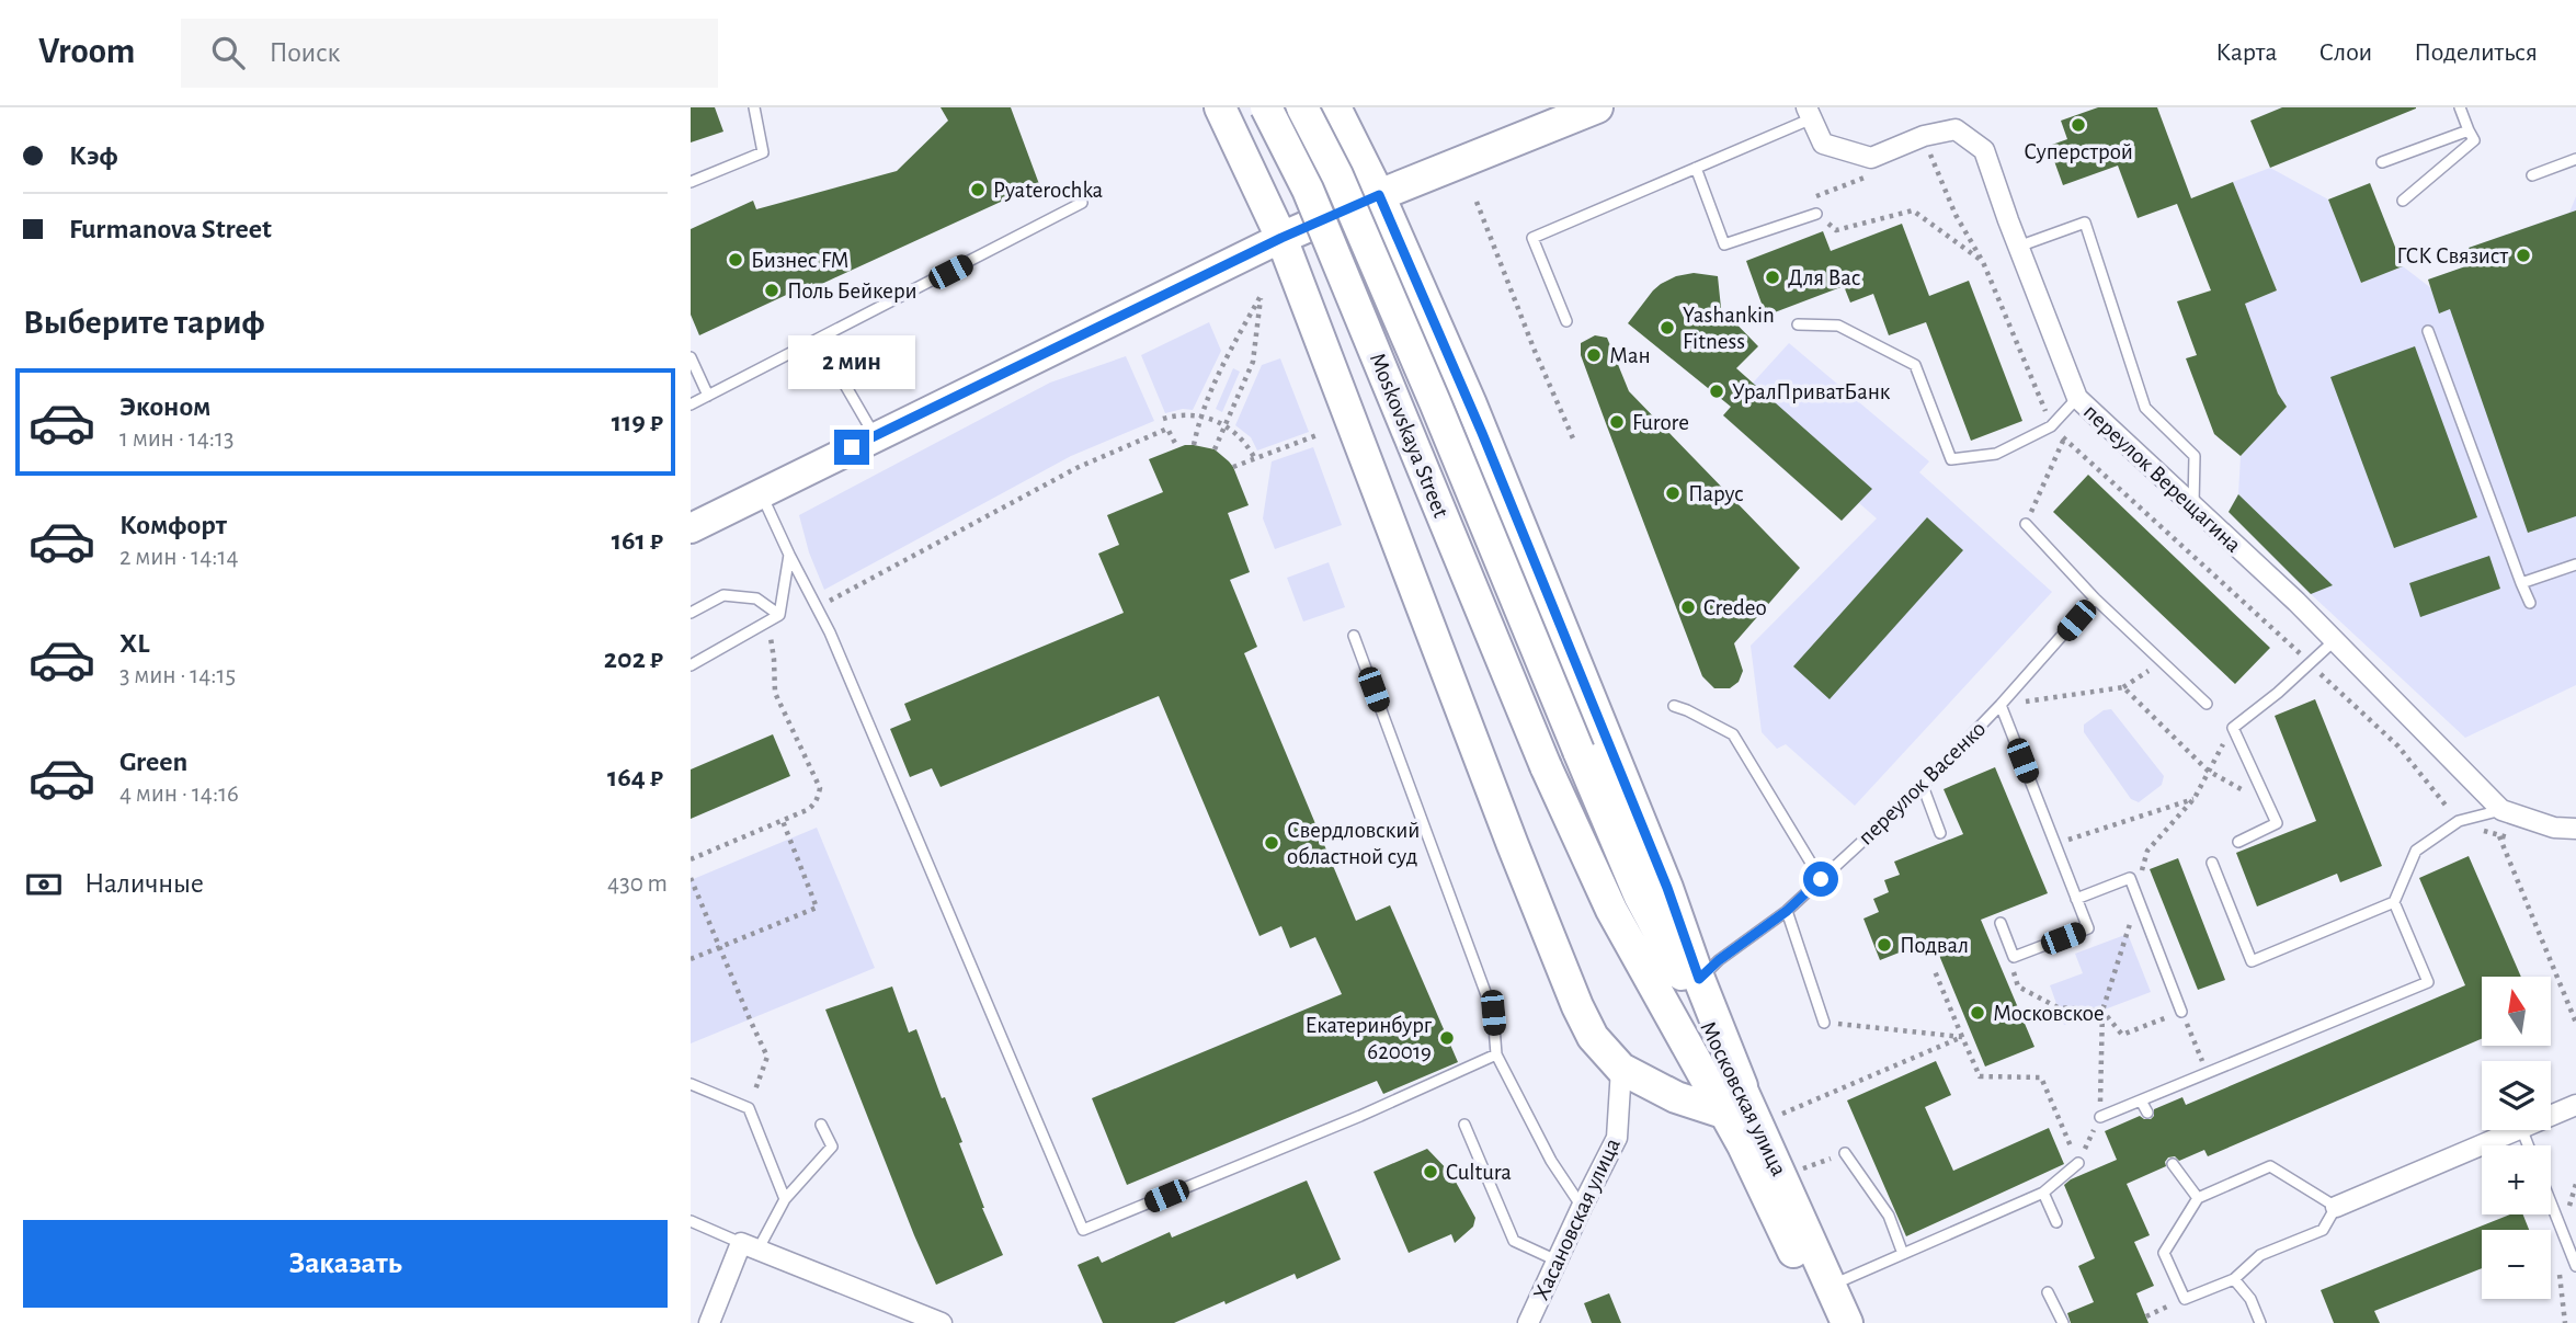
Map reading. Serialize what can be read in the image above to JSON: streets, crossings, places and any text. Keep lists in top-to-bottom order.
{
  "streets": {
    "main road": ["Moskovskaya Street", "Московская улица"],
    "street": ["переулок Верещагина", "Хасановская улица"],
    "lane": ["переулок Васенко"]
  },
  "crossings": [
    ["Moskovskaya Street", "Московская улица"]
  ],
  "places": [
    "Суперстрой",
    "Pyaterochka",
    "ГСК Связист",
    "Бизнес FM",
    "Для Вас",
    "Поль Бейкери",
    "Yashankin Fitness",
    "Ман",
    "УралПриватБанк",
    "Furore",
    "Парус",
    "Credeo",
    "Свердловский областной суд",
    "Подвал",
    "Московское",
    "Екатеринбург 620019",
    "Cultura"
  ],
  "north": "top",
  "page": {
    "header": "Vroom",
    "search": "Поиск",
    "nav": ["Карта", "Слои", "Поделиться"],
    "banner": ["Кэф", "Furmanova Street"],
    "heading": "Выберите тариф",
    "bubble": "2 мин",
    "list": [
      {
        "name": "Эконом",
        "note": "1 мин · 14:13",
        "value": "119 ₽"
      },
      {
        "name": "Комфорт",
        "note": "2 мин · 14:14",
        "value": "161 ₽"
      },
      {
        "name": "XL",
        "note": "3 мин · 14:15",
        "value": "202 ₽"
      },
      {
        "name": "Green",
        "note": "4 мин · 14:16",
        "value": "164 ₽"
      }
    ],
    "pay": ["Наличные", "430 m"],
    "map_buttons": ["+", "−"],
    "buttons": "Заказать"
  }
}
